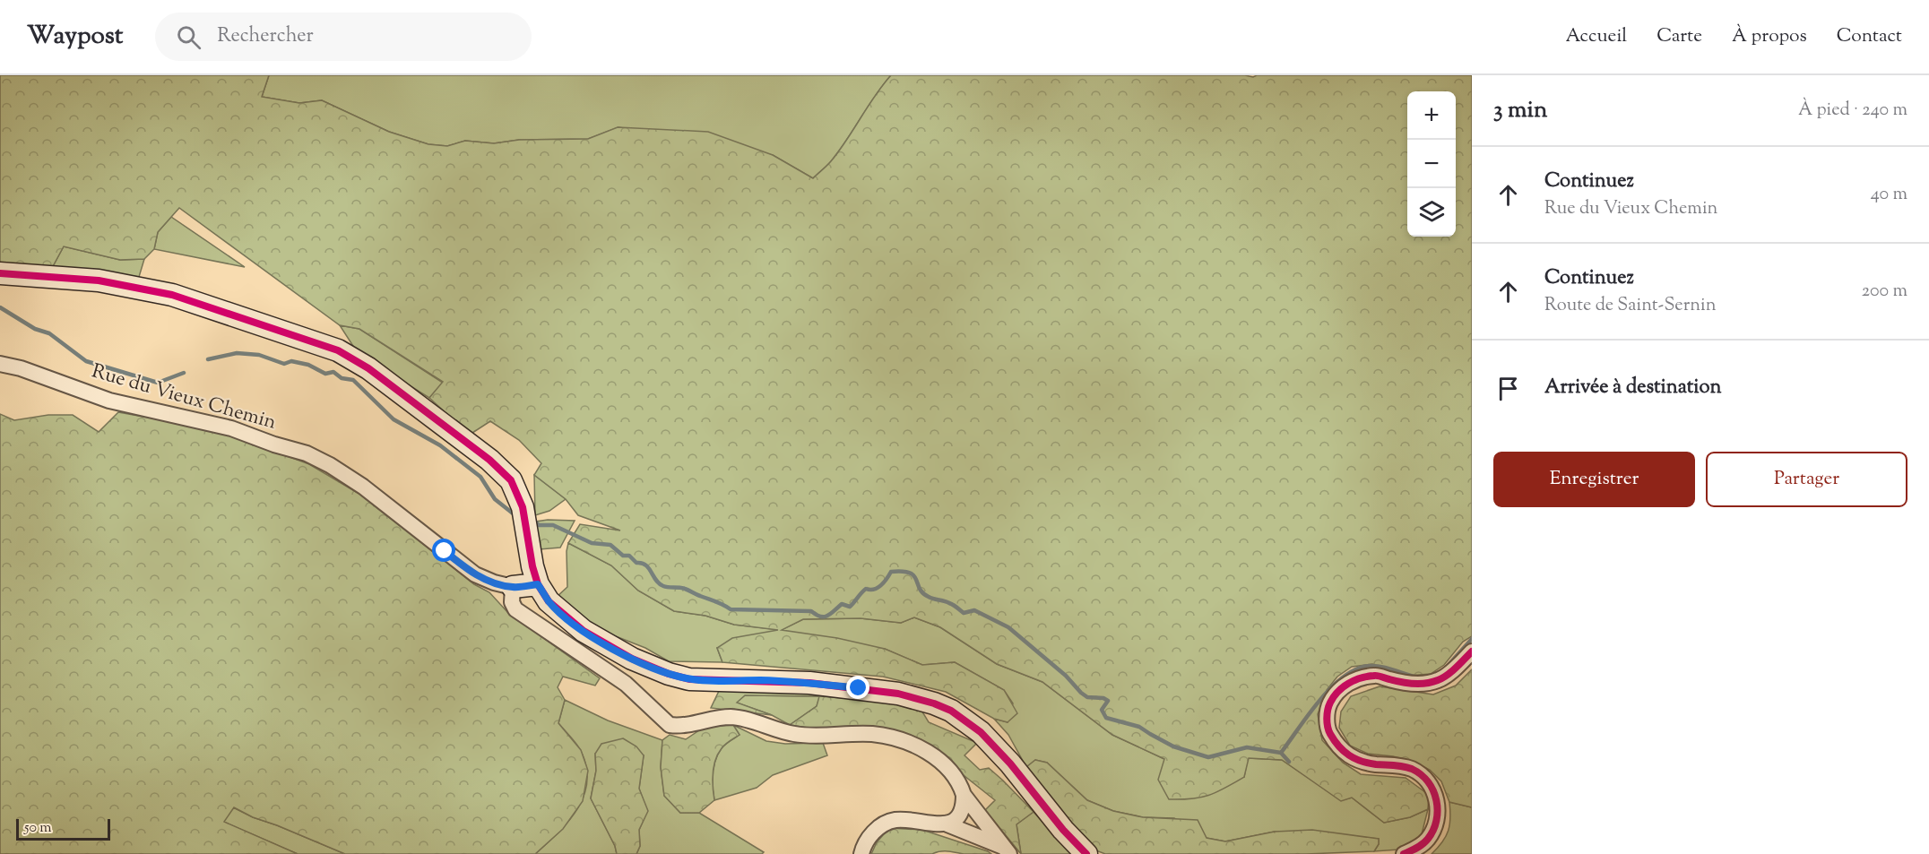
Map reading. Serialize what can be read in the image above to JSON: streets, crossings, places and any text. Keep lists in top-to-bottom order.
{
  "streets": {
    "street": ["Rue du Vieux Chemin"]
  },
  "scale_bar": "50 m",
  "page": {
    "header": "Waypost",
    "search": "Rechercher",
    "nav": [
      "Accueil",
      "Carte",
      "À propos",
      "Contact"
    ],
    "heading": ["3 min", "À pied · 240 m"],
    "map_buttons": ["+", "−"],
    "list": [
      ["Continuez", "Rue du Vieux Chemin", "40 m"],
      ["Continuez", "Route de Saint-Sernin", "200 m"],
      "Arrivée à destination"
    ],
    "buttons": ["Enregistrer", "Partager"],
    "scale": "50 m"
  }
}
